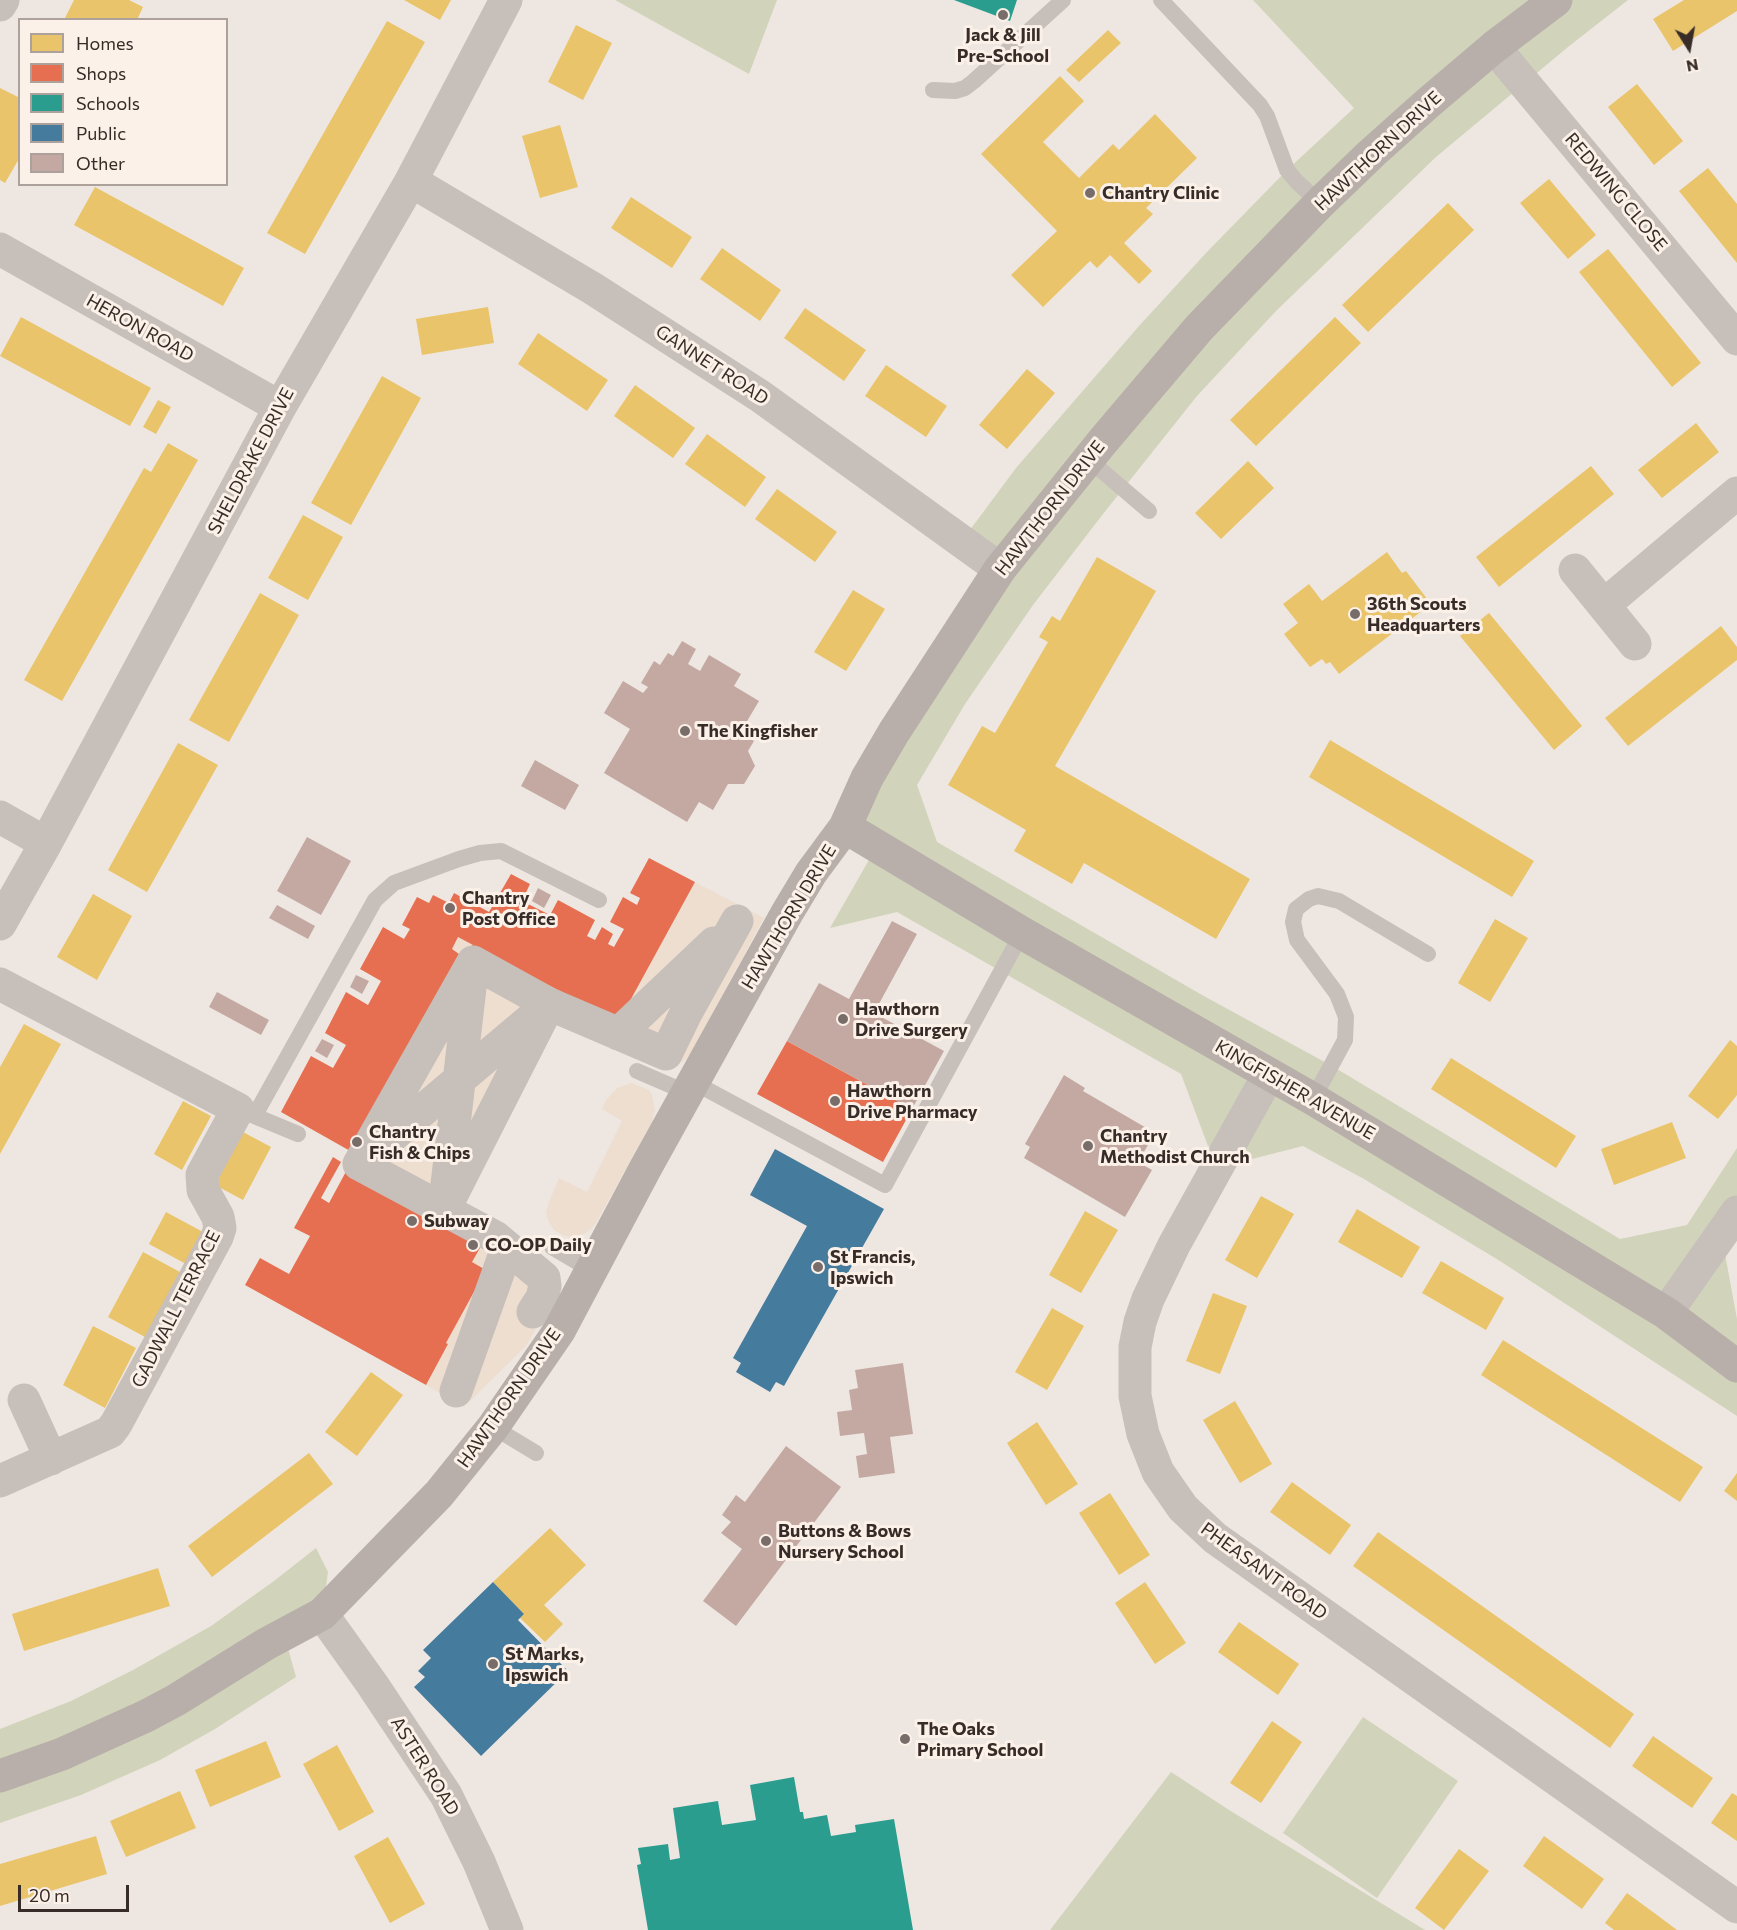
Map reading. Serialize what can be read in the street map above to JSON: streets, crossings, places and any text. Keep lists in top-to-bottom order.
{
  "streets": {
    "street": [
      "HAWTHORN DRIVE",
      "REDWING CLOSE",
      "HERON ROAD",
      "GANNET ROAD",
      "SHELDRAKE DRIVE",
      "KINGFISHER AVENUE",
      "GADWALL TERRACE",
      "PHEASANT ROAD",
      "ASTER ROAD"
    ]
  },
  "crossings": [
    ["HAWTHORN DRIVE", "REDWING CLOSE"],
    ["HAWTHORN DRIVE", "GANNET ROAD"],
    ["HAWTHORN DRIVE", "KINGFISHER AVENUE"],
    ["HAWTHORN DRIVE", "ASTER ROAD"],
    ["HERON ROAD", "SHELDRAKE DRIVE"],
    ["GANNET ROAD", "SHELDRAKE DRIVE"],
    ["KINGFISHER AVENUE", "PHEASANT ROAD"]
  ],
  "places": [
    "Jack & Jill Pre-School",
    "Chantry Clinic",
    "36th Scouts Headquarters",
    "The Kingfisher",
    "Chantry Post Office",
    "Hawthorn Drive Surgery",
    "Hawthorn Drive Pharmacy",
    "Chantry Fish & Chips",
    "Chantry Methodist Church",
    "Subway",
    "CO-OP Daily",
    "St Francis, Ipswich",
    "Buttons & Bows Nursery School",
    "St Marks, Ipswich",
    "The Oaks Primary School"
  ],
  "legend": [
    "Homes",
    "Shops",
    "Schools",
    "Public",
    "Other"
  ],
  "scale_bar": "20 m",
  "north": "bottom"
}
